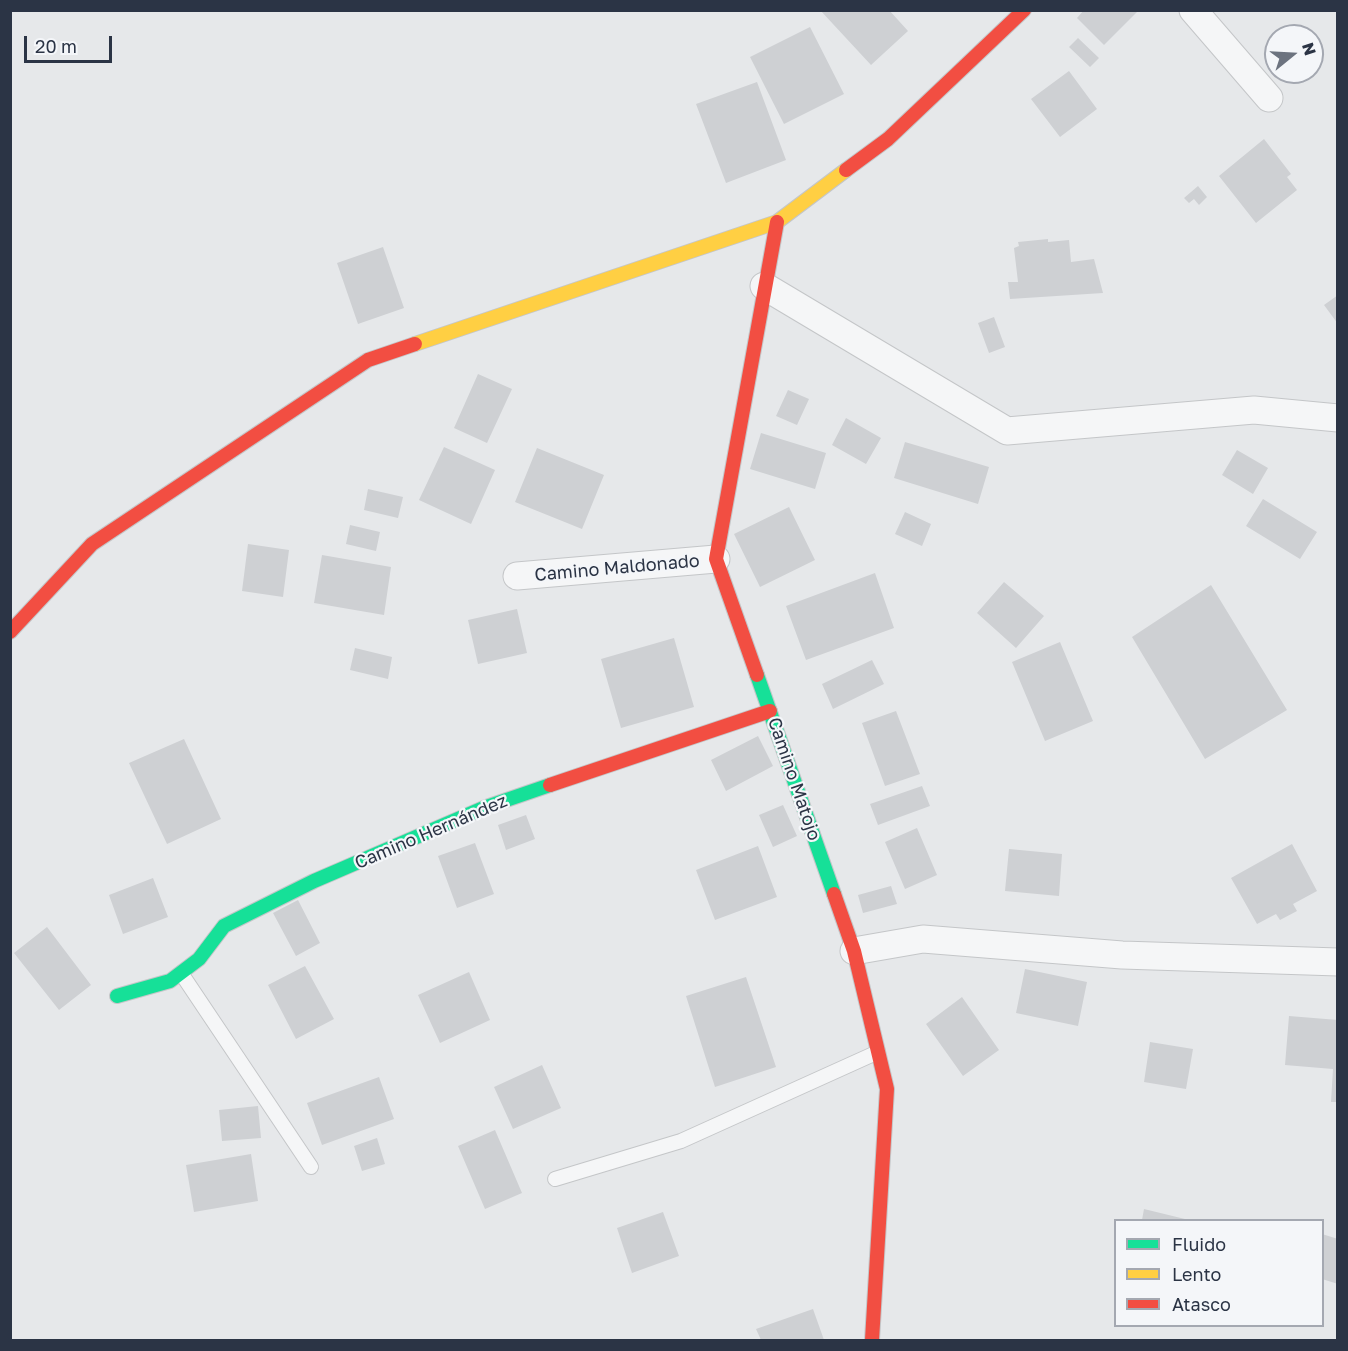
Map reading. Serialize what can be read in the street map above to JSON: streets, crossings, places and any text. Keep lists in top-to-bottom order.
{
  "streets": {
    "street": ["Camino Maldonado", "Camino Matojo", "Camino Hernández"]
  },
  "crossings": [
    ["Camino Maldonado", "Camino Matojo"],
    ["Camino Matojo", "Camino Hernández"]
  ],
  "legend": ["Fluido", "Lento", "Atasco"],
  "scale_bar": "20 m",
  "north": "right"
}
